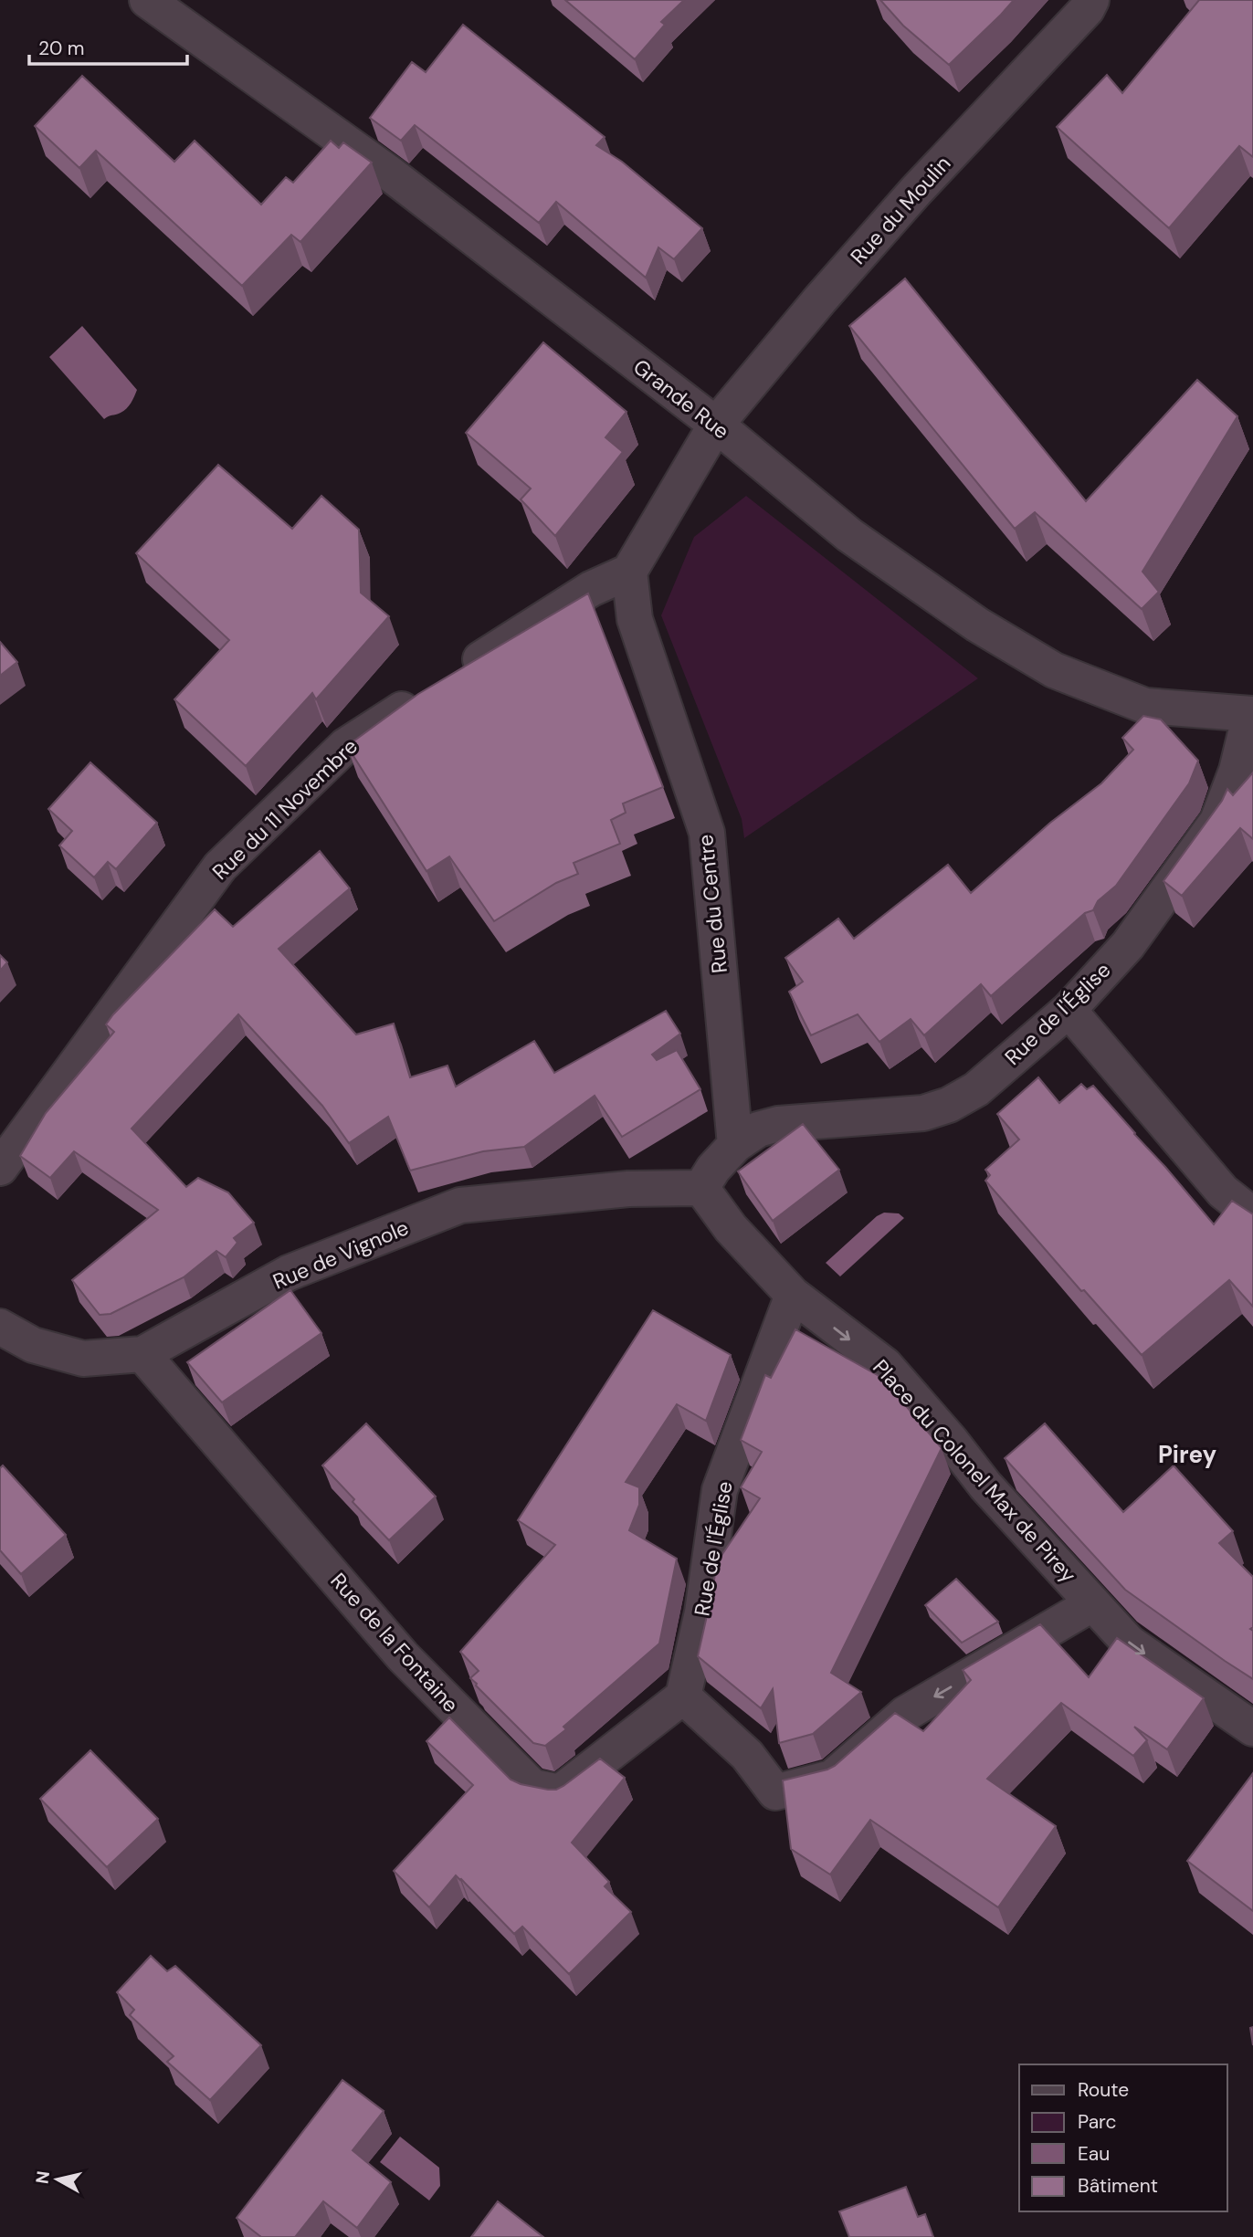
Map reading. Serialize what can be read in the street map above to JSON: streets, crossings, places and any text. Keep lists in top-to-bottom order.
{
  "streets": {
    "street": [
      "Rue du Moulin",
      "Grande Rue",
      "Rue du 11 Novembre",
      "Rue du Centre",
      "Rue de l'Église",
      "Rue de Vignole",
      "Place du Colonel Max de Pirey",
      "Rue de la Fontaine"
    ]
  },
  "crossings": [
    ["Rue du Moulin", "Grande Rue"],
    ["Grande Rue", "Rue de l'Église"],
    ["Rue du 11 Novembre", "Rue du Centre"],
    ["Rue du Centre", "Rue de l'Église"],
    ["Rue de l'Église", "Place du Colonel Max de Pirey"],
    ["Rue de l'Église", "Rue de la Fontaine"],
    ["Rue de Vignole", "Rue de la Fontaine"]
  ],
  "one_way": ["Place du Colonel Max de Pirey"],
  "districts": ["Pirey"],
  "legend": [
    "Route",
    "Parc",
    "Eau",
    "Bâtiment"
  ],
  "scale_bar": "20 m",
  "north": "left"
}
